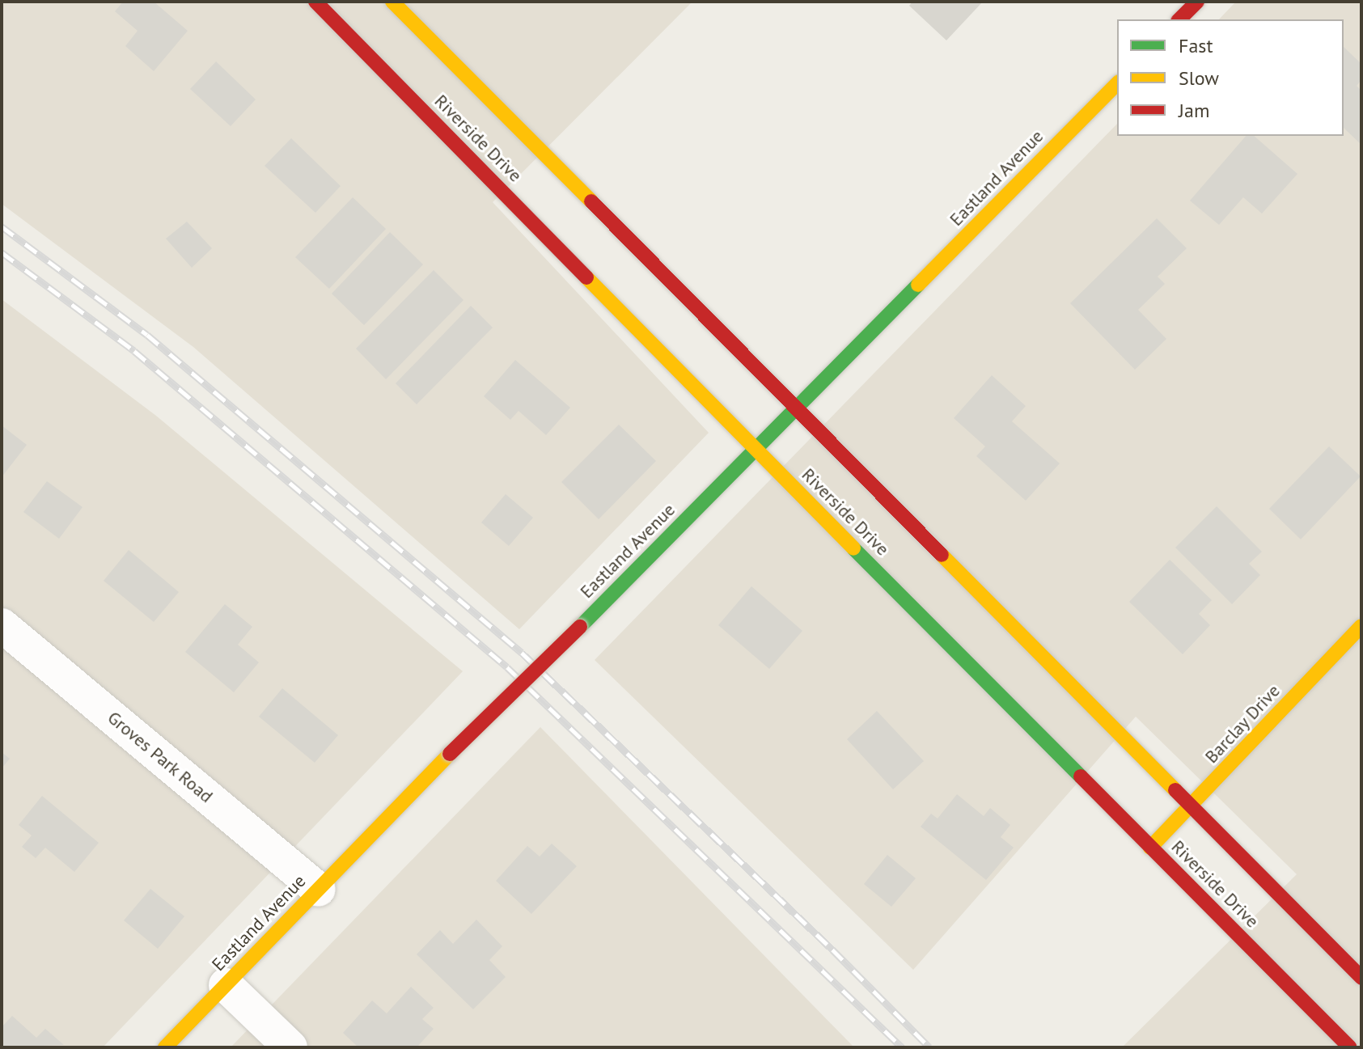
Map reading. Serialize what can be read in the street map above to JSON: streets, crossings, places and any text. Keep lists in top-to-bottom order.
{
  "streets": {
    "street": [
      "Riverside Drive",
      "Eastland Avenue",
      "Barclay Drive",
      "Groves Park Road"
    ]
  },
  "crossings": [
    ["Riverside Drive", "Eastland Avenue"],
    ["Riverside Drive", "Barclay Drive"],
    ["Eastland Avenue", "Groves Park Road"]
  ],
  "legend": ["Fast", "Slow", "Jam"]
}
